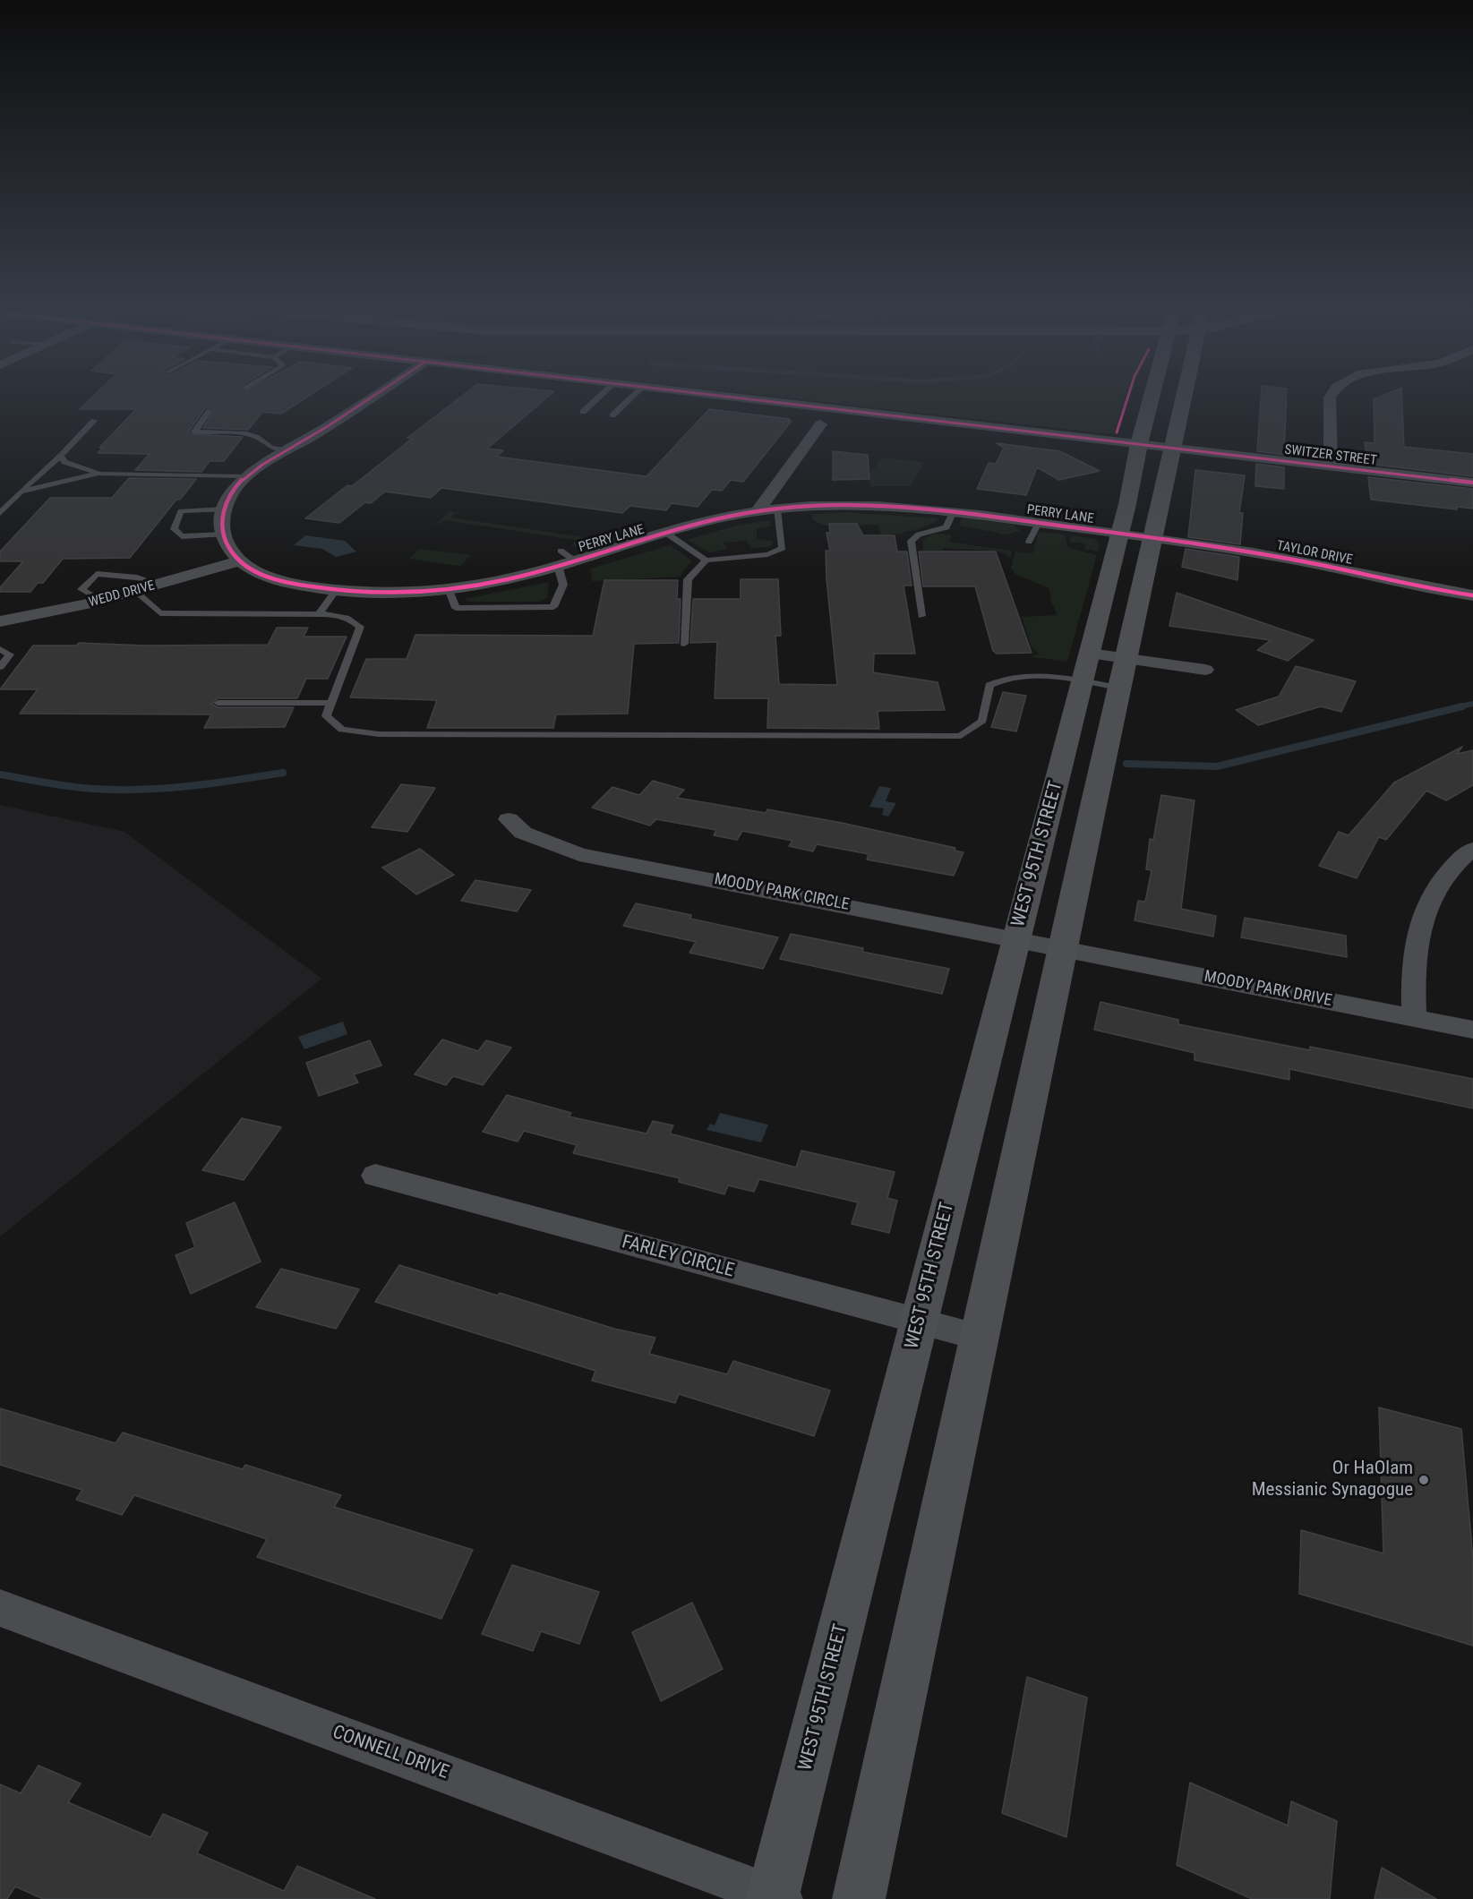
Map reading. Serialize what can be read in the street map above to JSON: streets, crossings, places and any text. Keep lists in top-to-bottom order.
{
  "streets": {
    "main road": ["WEST 95TH STREET"],
    "street": [
      "SWITZER STREET",
      "PERRY LANE",
      "TAYLOR DRIVE",
      "WEDD DRIVE",
      "MOODY PARK CIRCLE",
      "MOODY PARK DRIVE",
      "FARLEY CIRCLE",
      "CONNELL DRIVE"
    ]
  },
  "crossings": [
    ["SWITZER STREET", "WEST 95TH STREET"],
    ["PERRY LANE", "TAYLOR DRIVE"],
    ["PERRY LANE", "WEDD DRIVE"],
    ["PERRY LANE", "WEST 95TH STREET"],
    ["WEST 95TH STREET", "MOODY PARK CIRCLE"],
    ["WEST 95TH STREET", "FARLEY CIRCLE"],
    ["WEST 95TH STREET", "CONNELL DRIVE"],
    ["MOODY PARK CIRCLE", "MOODY PARK DRIVE"]
  ],
  "places": ["Or HaOlam Messianic Synagogue"]
}
